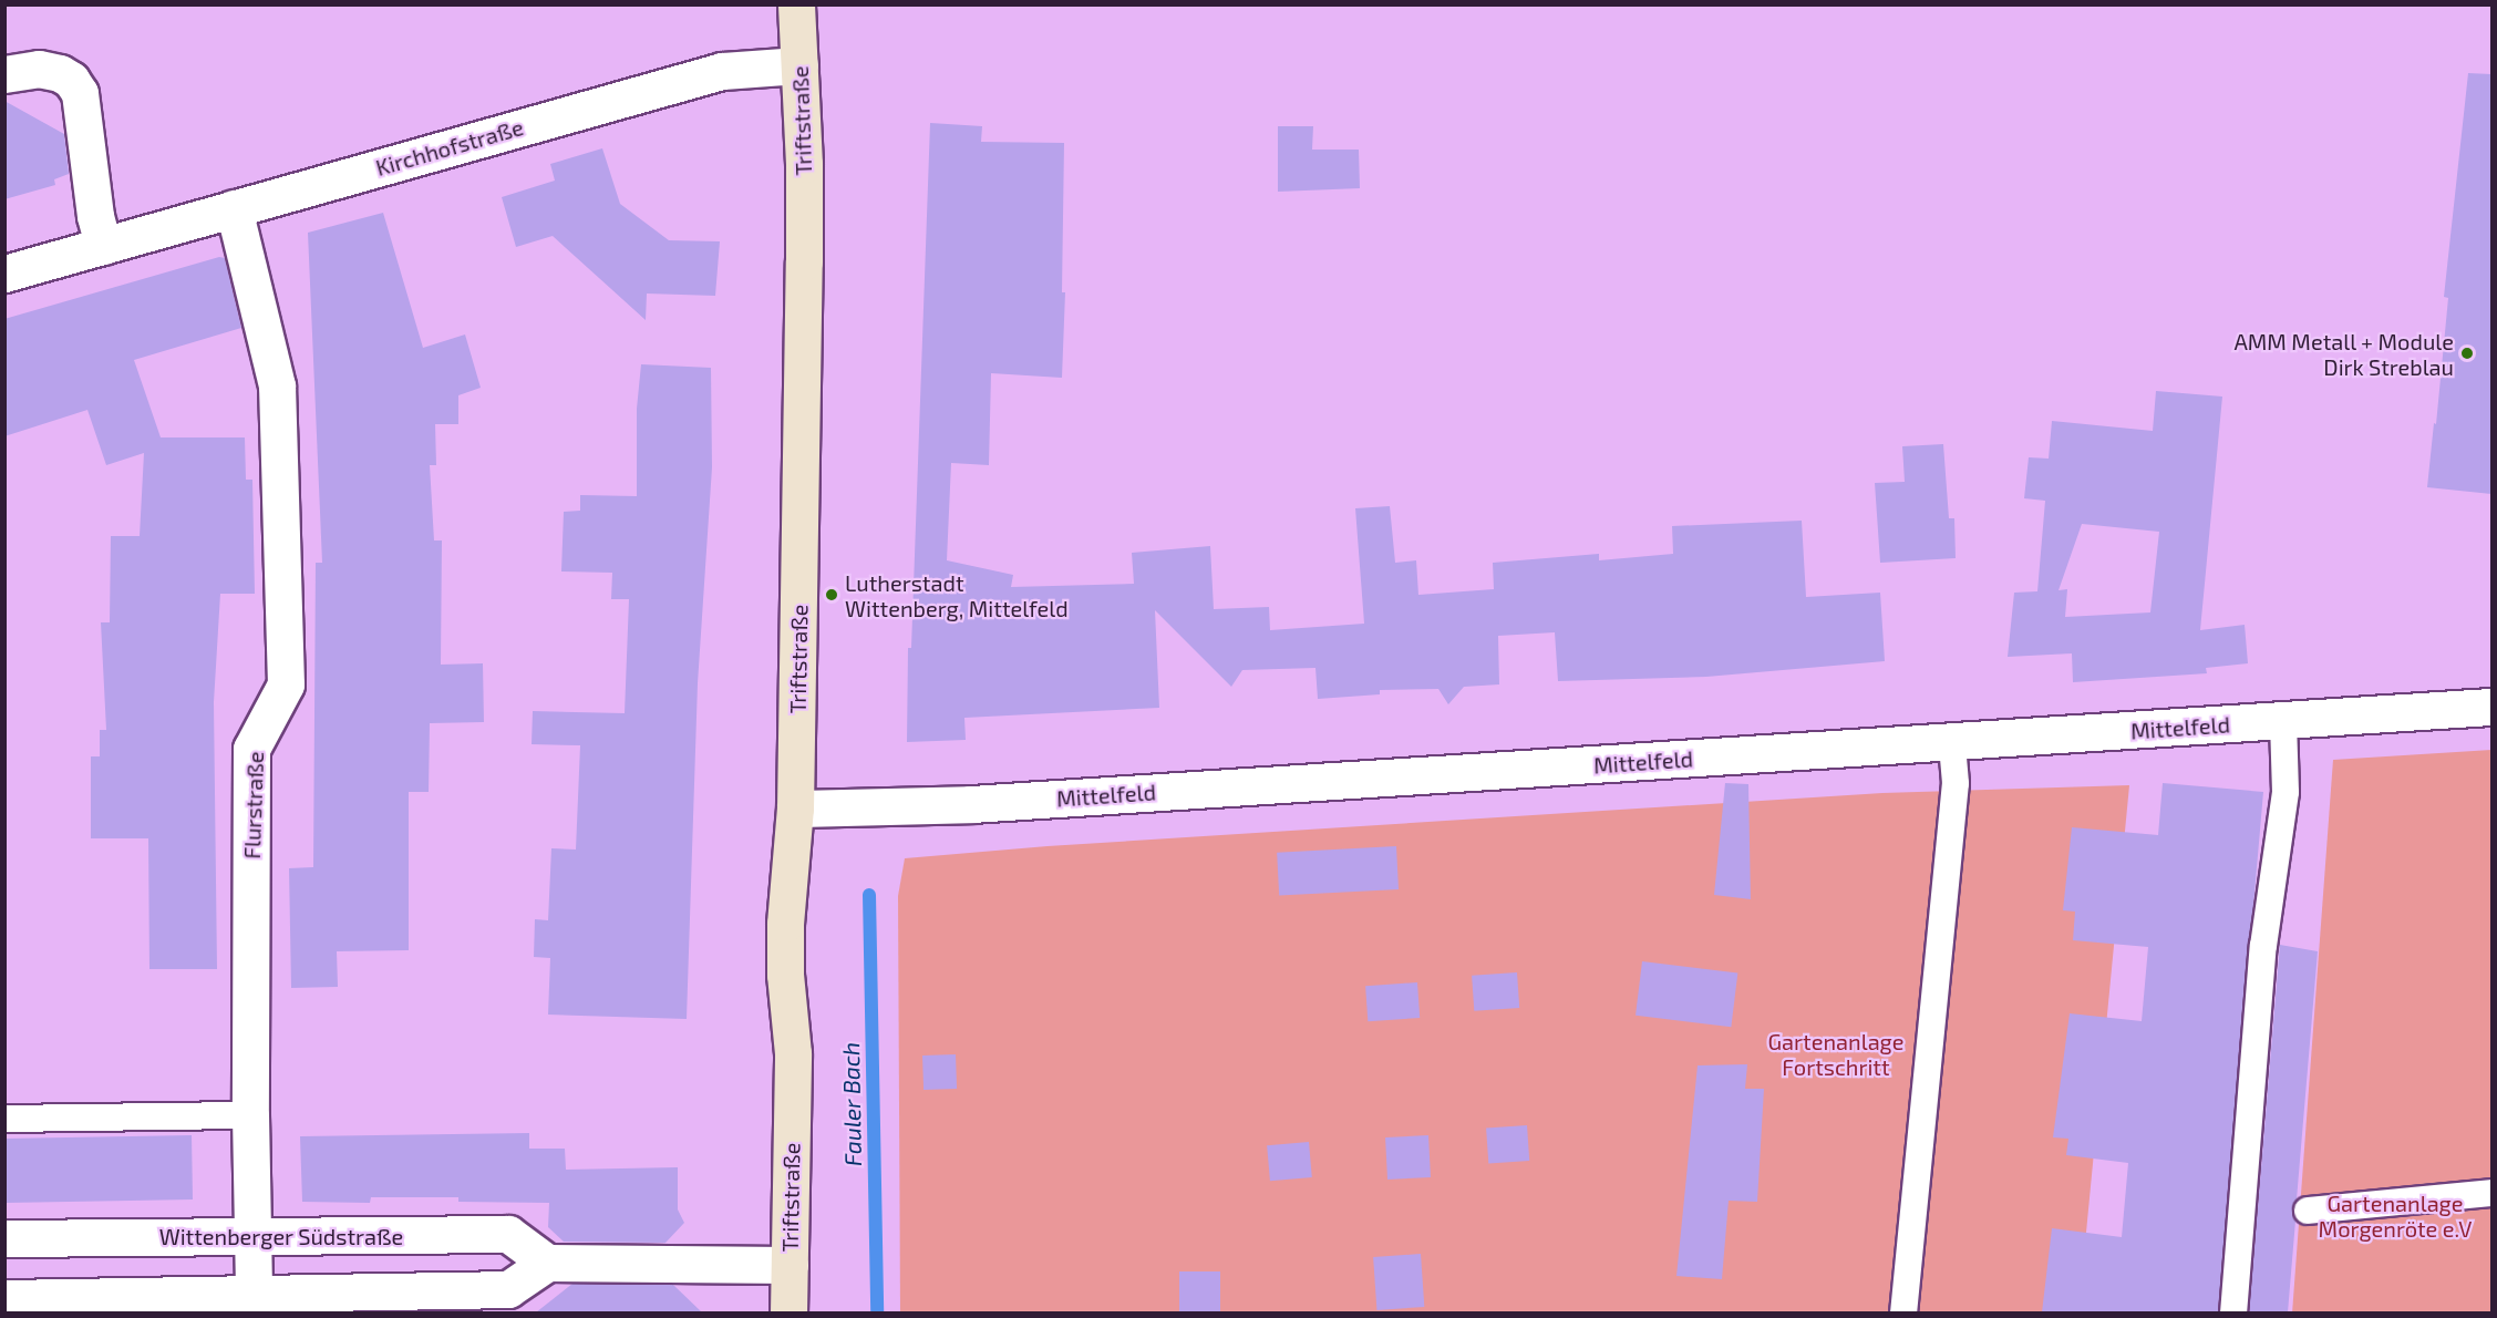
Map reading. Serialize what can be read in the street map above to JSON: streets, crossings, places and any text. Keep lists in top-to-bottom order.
{
  "streets": {
    "main road": ["Triftstraße"],
    "street": [
      "Kirchhofstraße",
      "Mittelfeld",
      "Flurstraße",
      "Wittenberger Südstraße"
    ]
  },
  "crossings": [
    ["Triftstraße", "Kirchhofstraße"],
    ["Triftstraße", "Mittelfeld"],
    ["Kirchhofstraße", "Flurstraße"],
    ["Flurstraße", "Wittenberger Südstraße"]
  ],
  "water": ["Fauler Bach"],
  "parks": ["Gartenanlage Fortschritt", "Gartenanlage Morgenröte e.V"],
  "places": ["AMM Metall + Module Dirk Streblau", "Lutherstadt Wittenberg, Mittelfeld"]
}
